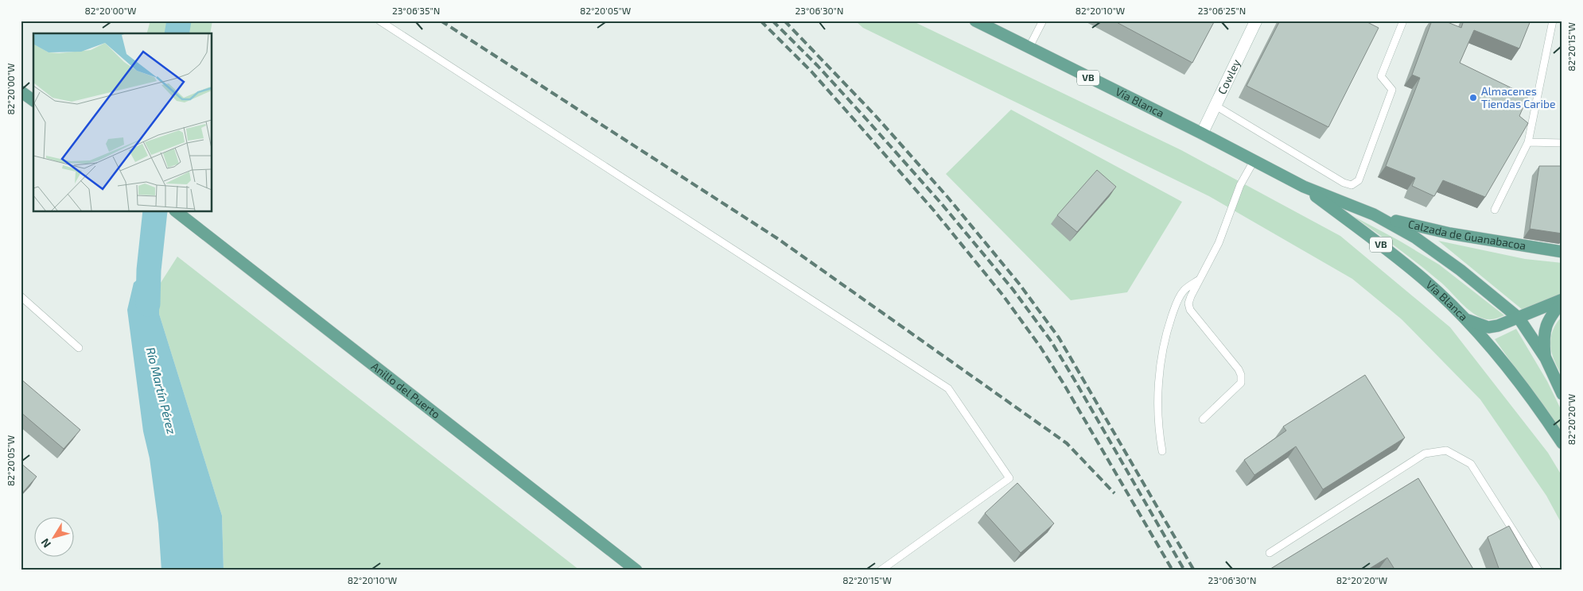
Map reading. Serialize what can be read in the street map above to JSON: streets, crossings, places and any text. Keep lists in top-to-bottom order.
{
  "streets": {
    "main road": [
      "VB",
      "Vía Blanca",
      "Calzada de Guanabacoa",
      "Anillo del Puerto"
    ],
    "street": ["Cowley"]
  },
  "crossings": [
    ["Cowley", "Vía Blanca"],
    ["Vía Blanca", "Calzada de Guanabacoa"]
  ],
  "water": ["Río Martín Pérez"],
  "places": ["Almacenes Tiendas Caribe"],
  "north": "bottom left",
  "coordinates": [
    "82°20'00\"W",
    "23°06'35\"N",
    "82°20'05\"W",
    "23°06'30\"N",
    "82°20'10\"W",
    "23°06'25\"N",
    "82°20'15\"W",
    "82°20'20\"W"
  ]
}
